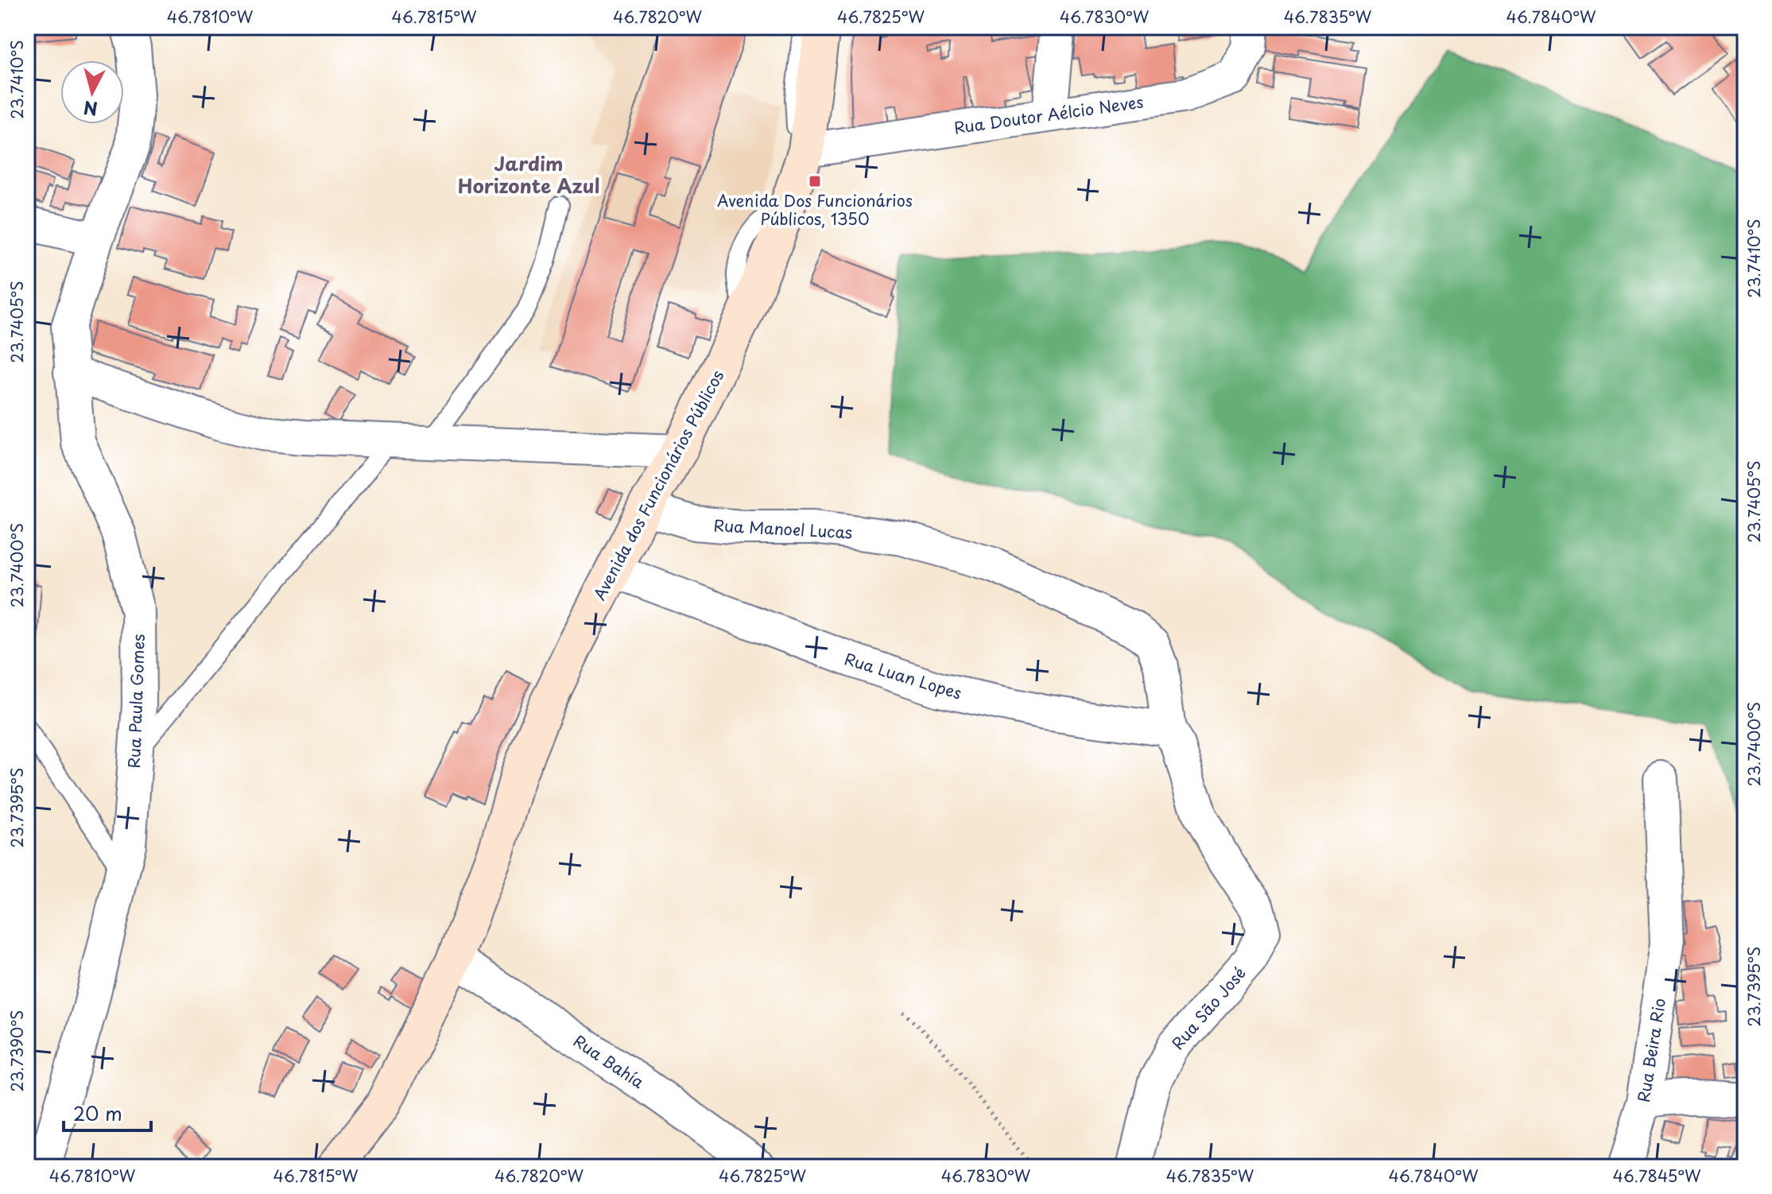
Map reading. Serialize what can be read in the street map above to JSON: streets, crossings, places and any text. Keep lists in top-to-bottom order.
{
  "streets": {
    "street": [
      "Rua Doutor Aélcio Neves",
      "Avenida dos Funcionários Públicos",
      "Rua Manoel Lucas",
      "Rua Luan Lopes",
      "Rua Paula Gomes",
      "Rua São José",
      "Rua Beira Rio",
      "Rua Bahía"
    ]
  },
  "crossings": [
    ["Rua Doutor Aélcio Neves", "Avenida dos Funcionários Públicos"],
    ["Avenida dos Funcionários Públicos", "Rua Manoel Lucas"],
    ["Avenida dos Funcionários Públicos", "Rua Luan Lopes"],
    ["Avenida dos Funcionários Públicos", "Rua Bahía"],
    ["Rua Manoel Lucas", "Rua São José"],
    ["Rua Luan Lopes", "Rua São José"]
  ],
  "districts": ["Jardim Horizonte Azul"],
  "places": {
    "transit": ["Avenida Dos Funcionários Públicos, 1350"]
  },
  "scale_bar": "20 m",
  "north": "bottom",
  "coordinates": [
    "46.7810°W",
    "46.7815°W",
    "46.7820°W",
    "46.7825°W",
    "46.7830°W",
    "46.7835°W",
    "46.7840°W",
    "23.7410°S",
    "23.7405°S",
    "23.7400°S",
    "23.7395°S",
    "23.7390°S",
    "46.7845°W"
  ]
}
